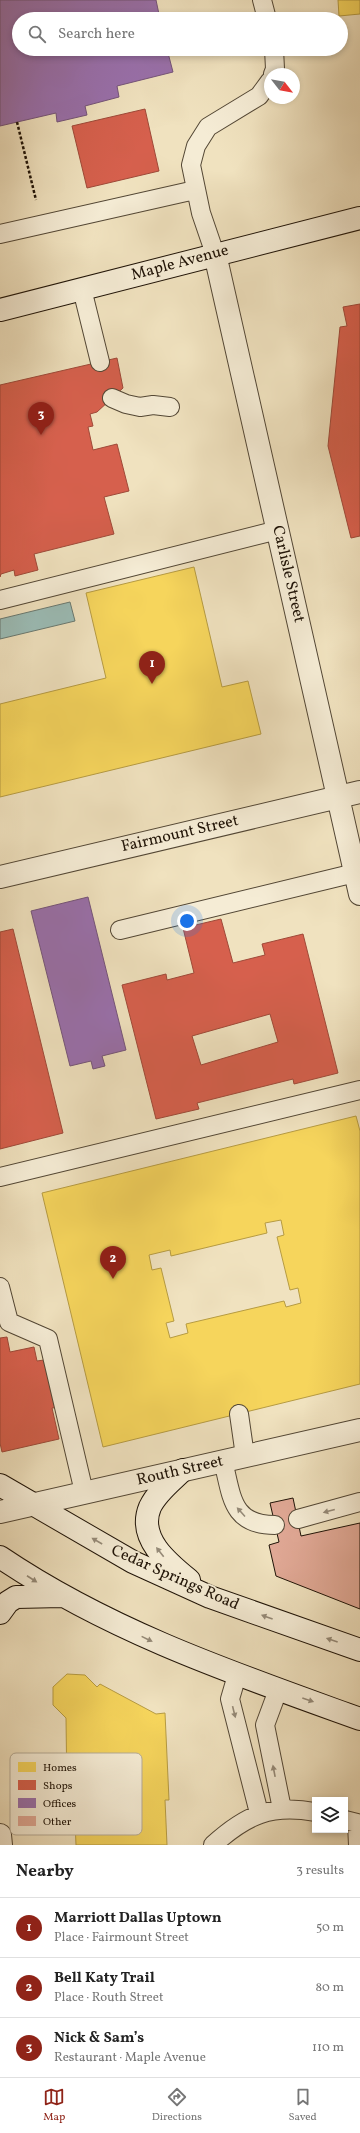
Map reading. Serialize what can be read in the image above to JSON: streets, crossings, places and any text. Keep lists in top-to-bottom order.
{
  "streets": {
    "main road": [
      "Maple Avenue",
      "Carlisle Street",
      "Fairmount Street",
      "Routh Street",
      "Cedar Springs Road"
    ]
  },
  "crossings": [
    ["Maple Avenue", "Carlisle Street"],
    ["Carlisle Street", "Fairmount Street"],
    ["Routh Street", "Cedar Springs Road"]
  ],
  "legend": [
    "Homes",
    "Shops",
    "Offices",
    "Other"
  ],
  "north": "bottom right",
  "page": {
    "search": "Search here",
    "pins": ["3", "1", "2"],
    "heading": ["Nearby", "3 results"],
    "list": [
      {
        "mark": "1",
        "name": "Marriott Dallas Uptown",
        "note": "Place · Fairmount Street",
        "value": "50 m"
      },
      {
        "mark": "2",
        "name": "Bell Katy Trail",
        "note": "Place · Routh Street",
        "value": "80 m"
      },
      {
        "mark": "3",
        "name": "Nick & Sam’s",
        "note": "Restaurant · Maple Avenue",
        "value": "110 m"
      }
    ],
    "nav": ["Map", "Directions", "Saved"]
  }
}
